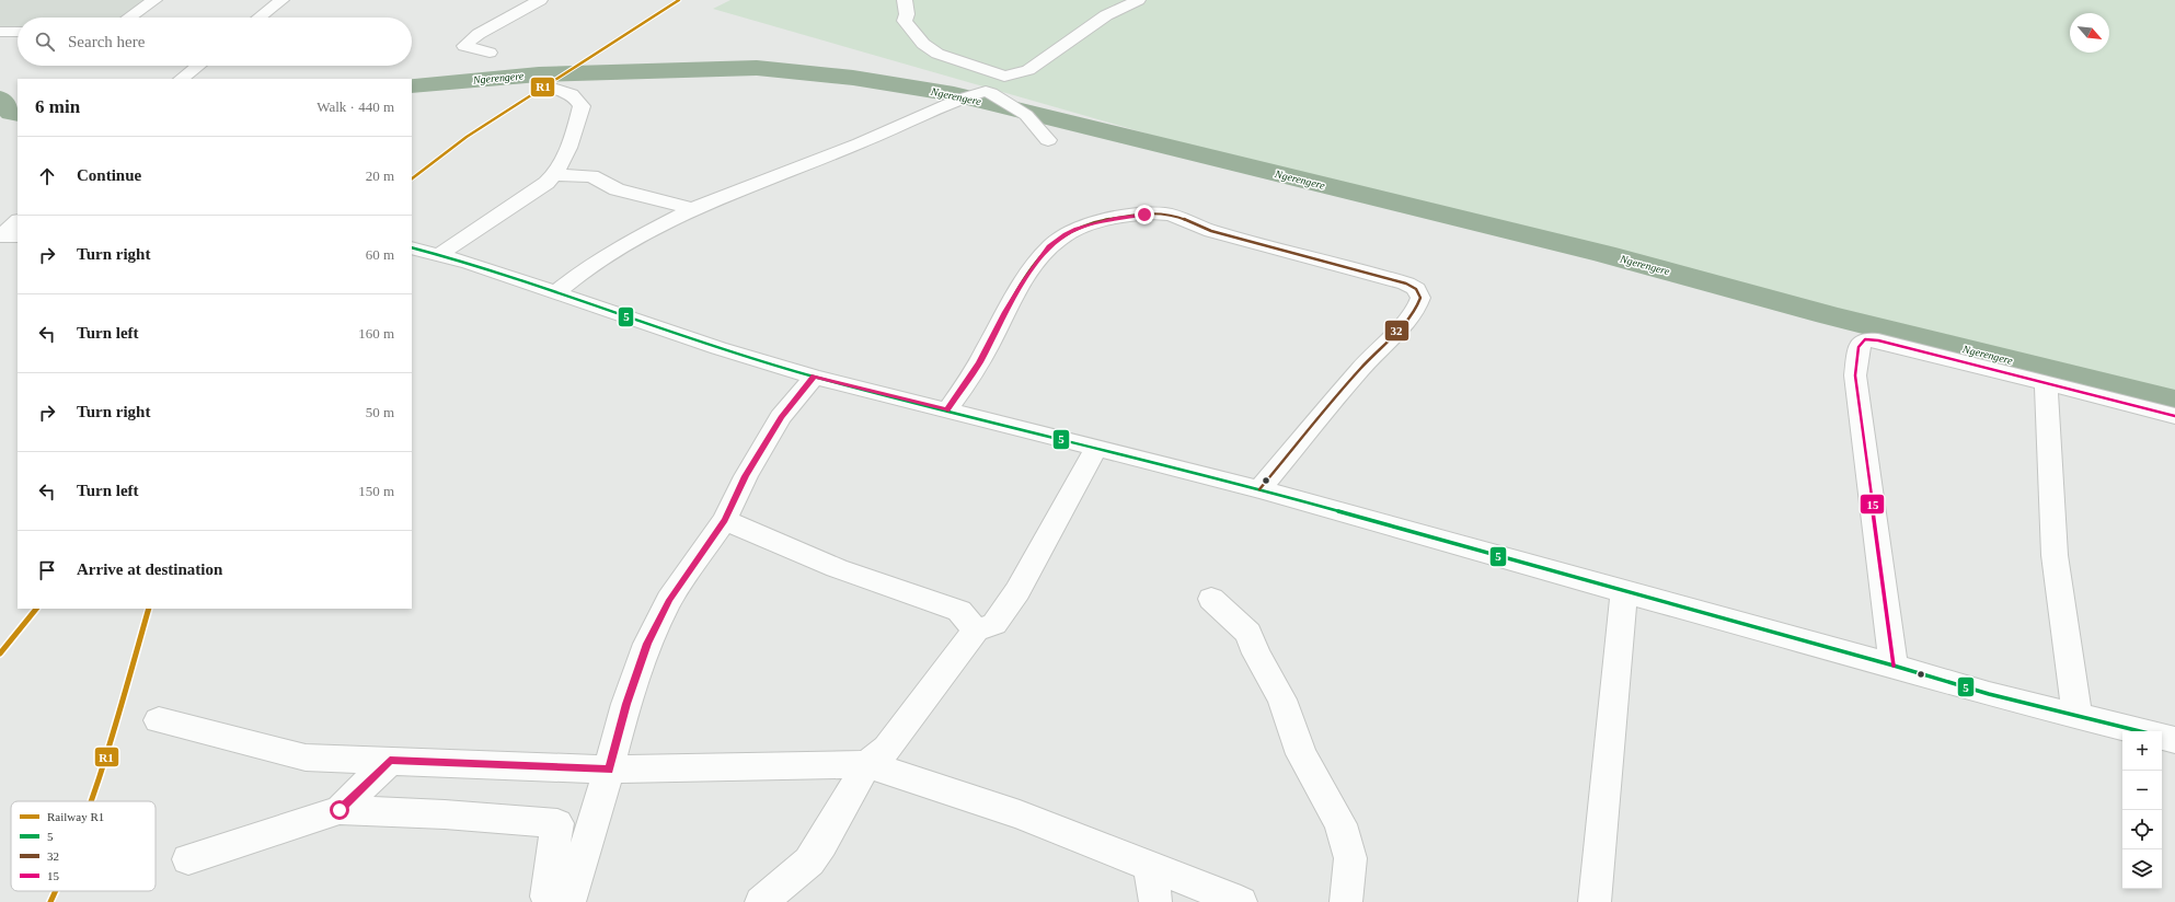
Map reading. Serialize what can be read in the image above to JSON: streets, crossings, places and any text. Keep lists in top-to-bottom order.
{
  "water": ["Ngerengere"],
  "lines": [
    "rail line R1",
    "transit line 32",
    "transit line 5",
    "transit line 15"
  ],
  "legend": [
    "Railway R1",
    "5",
    "32",
    "15"
  ],
  "north": "bottom right",
  "page": {
    "search": "Search here",
    "heading": ["6 min", "Walk · 440 m"],
    "list": [
      ["Continue", "20 m"],
      ["Turn right", "60 m"],
      ["Turn left", "160 m"],
      ["Turn right", "50 m"],
      ["Turn left", "150 m"],
      "Arrive at destination"
    ],
    "map_buttons": ["+", "−"]
  }
}
